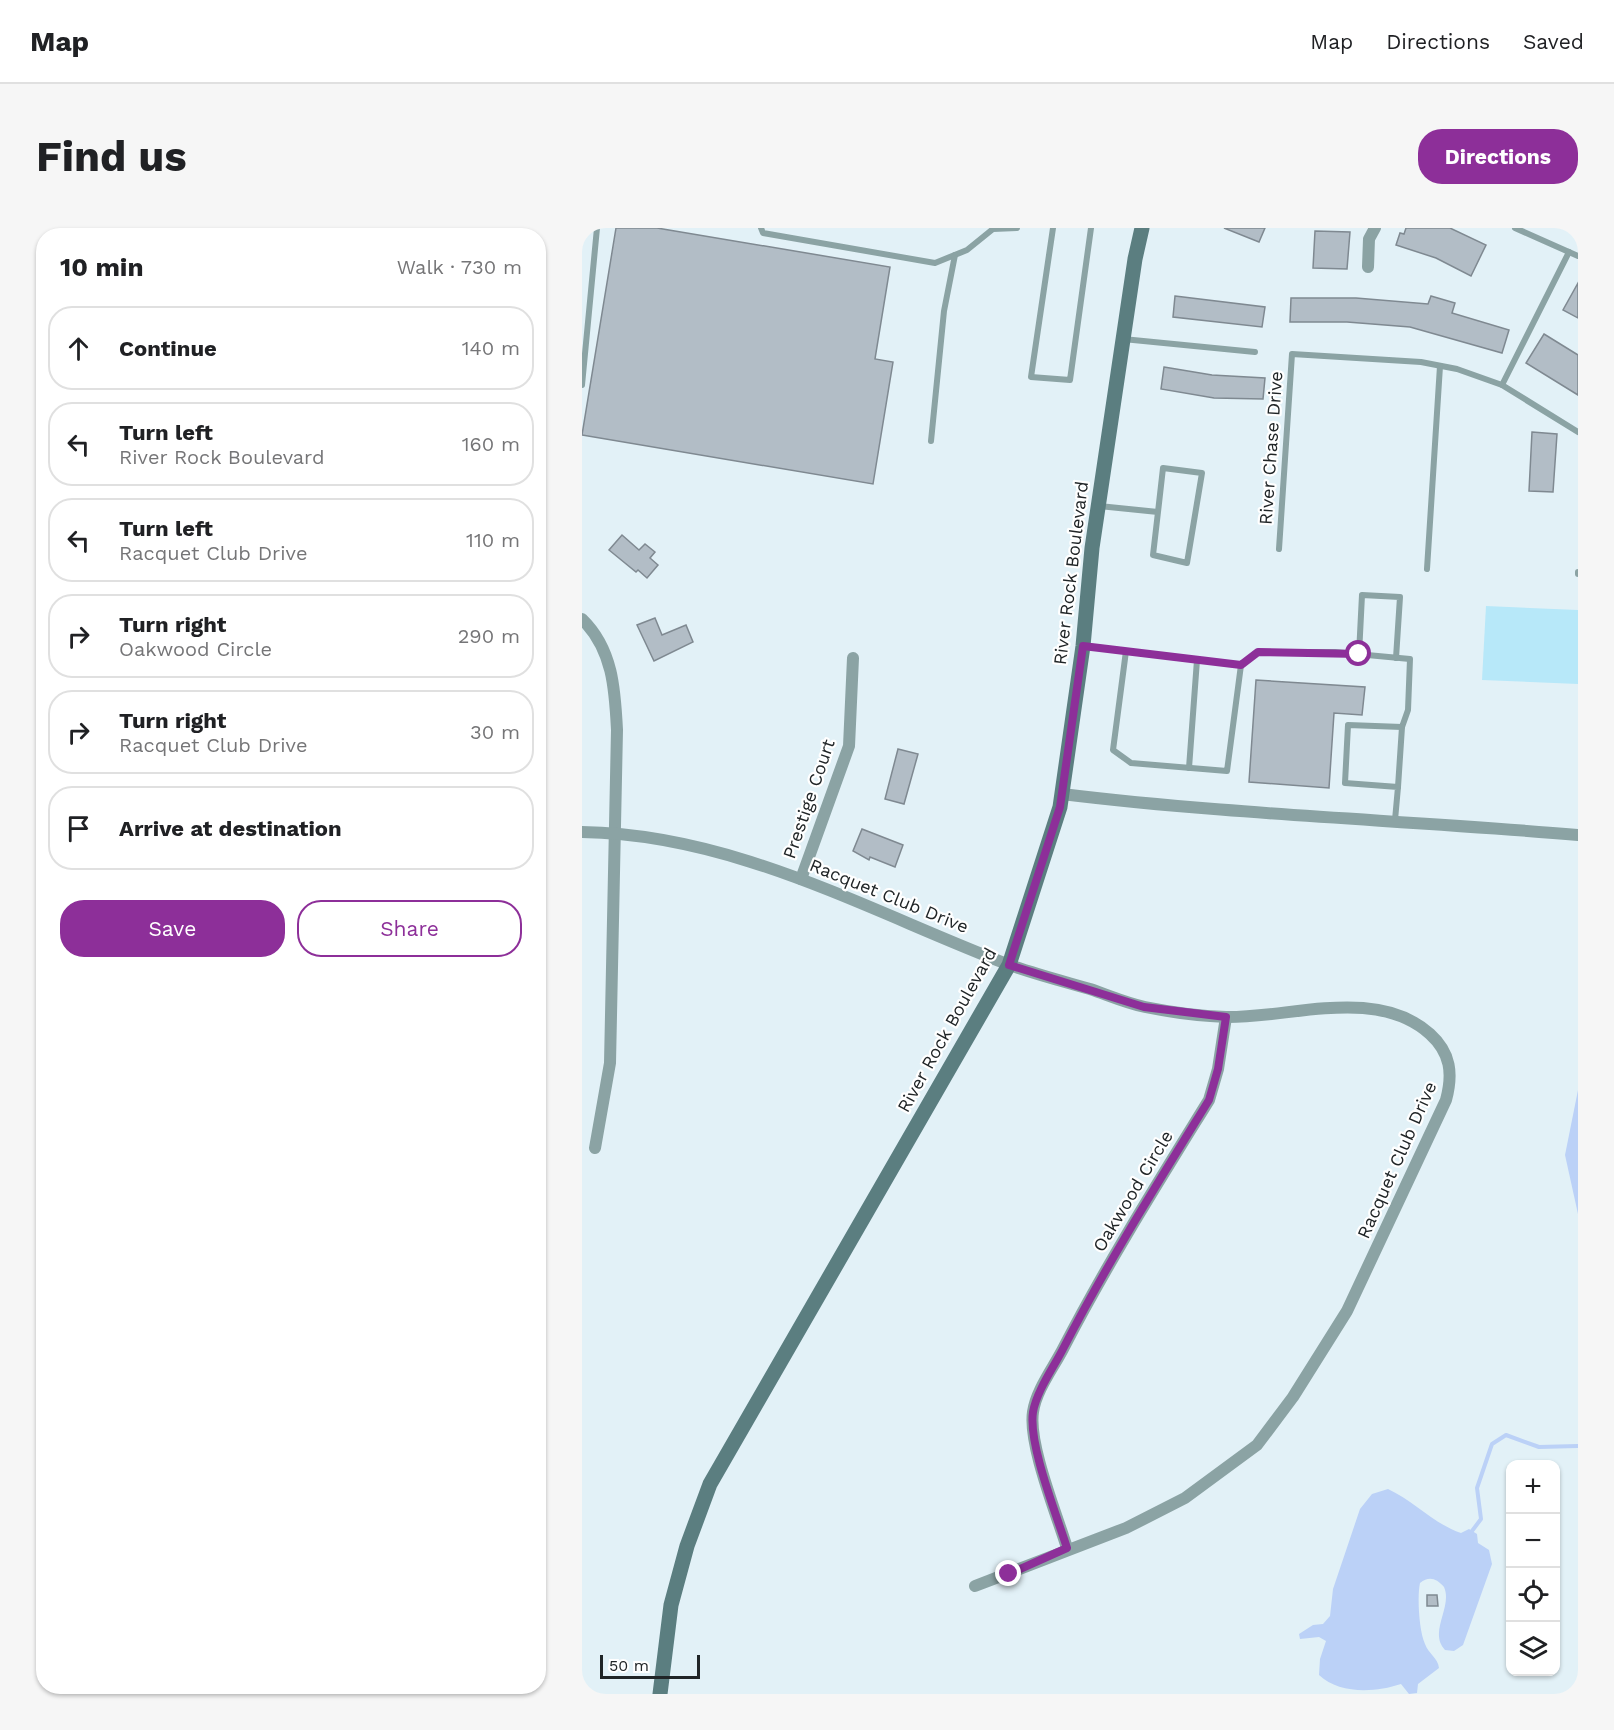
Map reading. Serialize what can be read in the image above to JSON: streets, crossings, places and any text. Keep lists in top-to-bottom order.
{
  "streets": {
    "street": [
      "River Rock Boulevard",
      "Prestige Court",
      "Racquet Club Drive",
      "Oakwood Circle"
    ],
    "lane": ["River Chase Drive"]
  },
  "crossings": [
    ["River Rock Boulevard", "Racquet Club Drive"],
    ["Prestige Court", "Racquet Club Drive"],
    ["Racquet Club Drive", "Oakwood Circle"]
  ],
  "scale_bar": "50 m",
  "page": {
    "header": "Map",
    "nav": ["Map", "Directions", "Saved"],
    "buttons": [
      "Directions",
      ["Save", "Share"]
    ],
    "title": "Find us",
    "heading": ["10 min", "Walk · 730 m"],
    "list": [
      ["Continue", "140 m"],
      ["Turn left", "River Rock Boulevard", "160 m"],
      ["Turn left", "Racquet Club Drive", "110 m"],
      ["Turn right", "Oakwood Circle", "290 m"],
      ["Turn right", "Racquet Club Drive", "30 m"],
      "Arrive at destination"
    ],
    "map_buttons": ["+", "−"],
    "scale": "50 m"
  }
}
